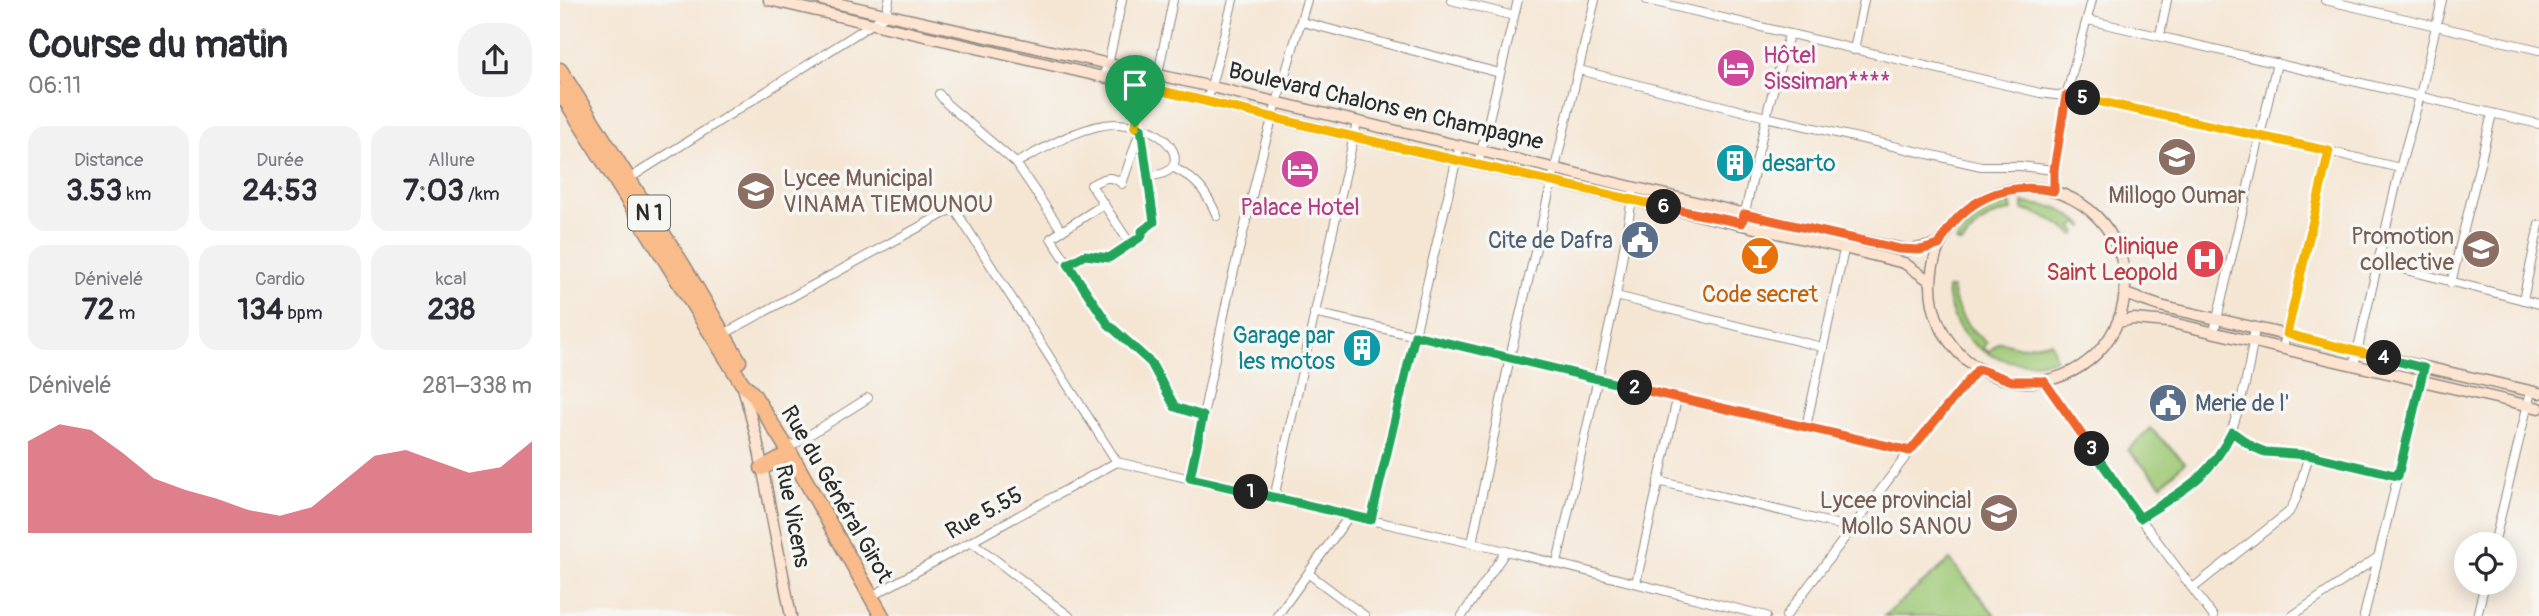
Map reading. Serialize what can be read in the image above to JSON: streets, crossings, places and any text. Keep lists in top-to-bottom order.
{
  "streets": {
    "highway": ["N 1", "Rue du Général Girot"],
    "main road": ["Boulevard Chalons en Champagne", "Rue Vicens"],
    "street": ["Rue 5.55"]
  },
  "crossings": [
    ["N 1", "Rue du Général Girot"],
    ["N 1", "Rue Vicens"],
    ["Rue du Général Girot", "Rue 5.55"]
  ],
  "places": {
    "hotel": ["Hôtel Sissiman****", "Palace Hotel"],
    "school or university": [
      "Millogo Oumar",
      "Lycee Municipal VINAMA TIEMOUNOU",
      "Promotion collective",
      "Lycee provincial Mollo SANOU"
    ],
    "building": ["desarto", "Garage par les motos"],
    "public building": ["Cite de Dafra", "Merie de l'"],
    "bar": ["Code secret"],
    "hospital": ["Clinique Saint Leopold"]
  },
  "page": {
    "heading": ["Course du matin", "06:11"],
    "pins": [
      "5",
      "6",
      "4",
      "2",
      "3",
      "1"
    ],
    "stats": [
      ["Distance", "3.53 km"],
      ["Durée", "24:53"],
      ["Allure", "7:03 /km"],
      ["Dénivelé", "72 m"],
      ["Cardio", "134 bpm"],
      ["kcal", "238"]
    ],
    "chart": ["Dénivelé", "281–338 m"]
  }
}
